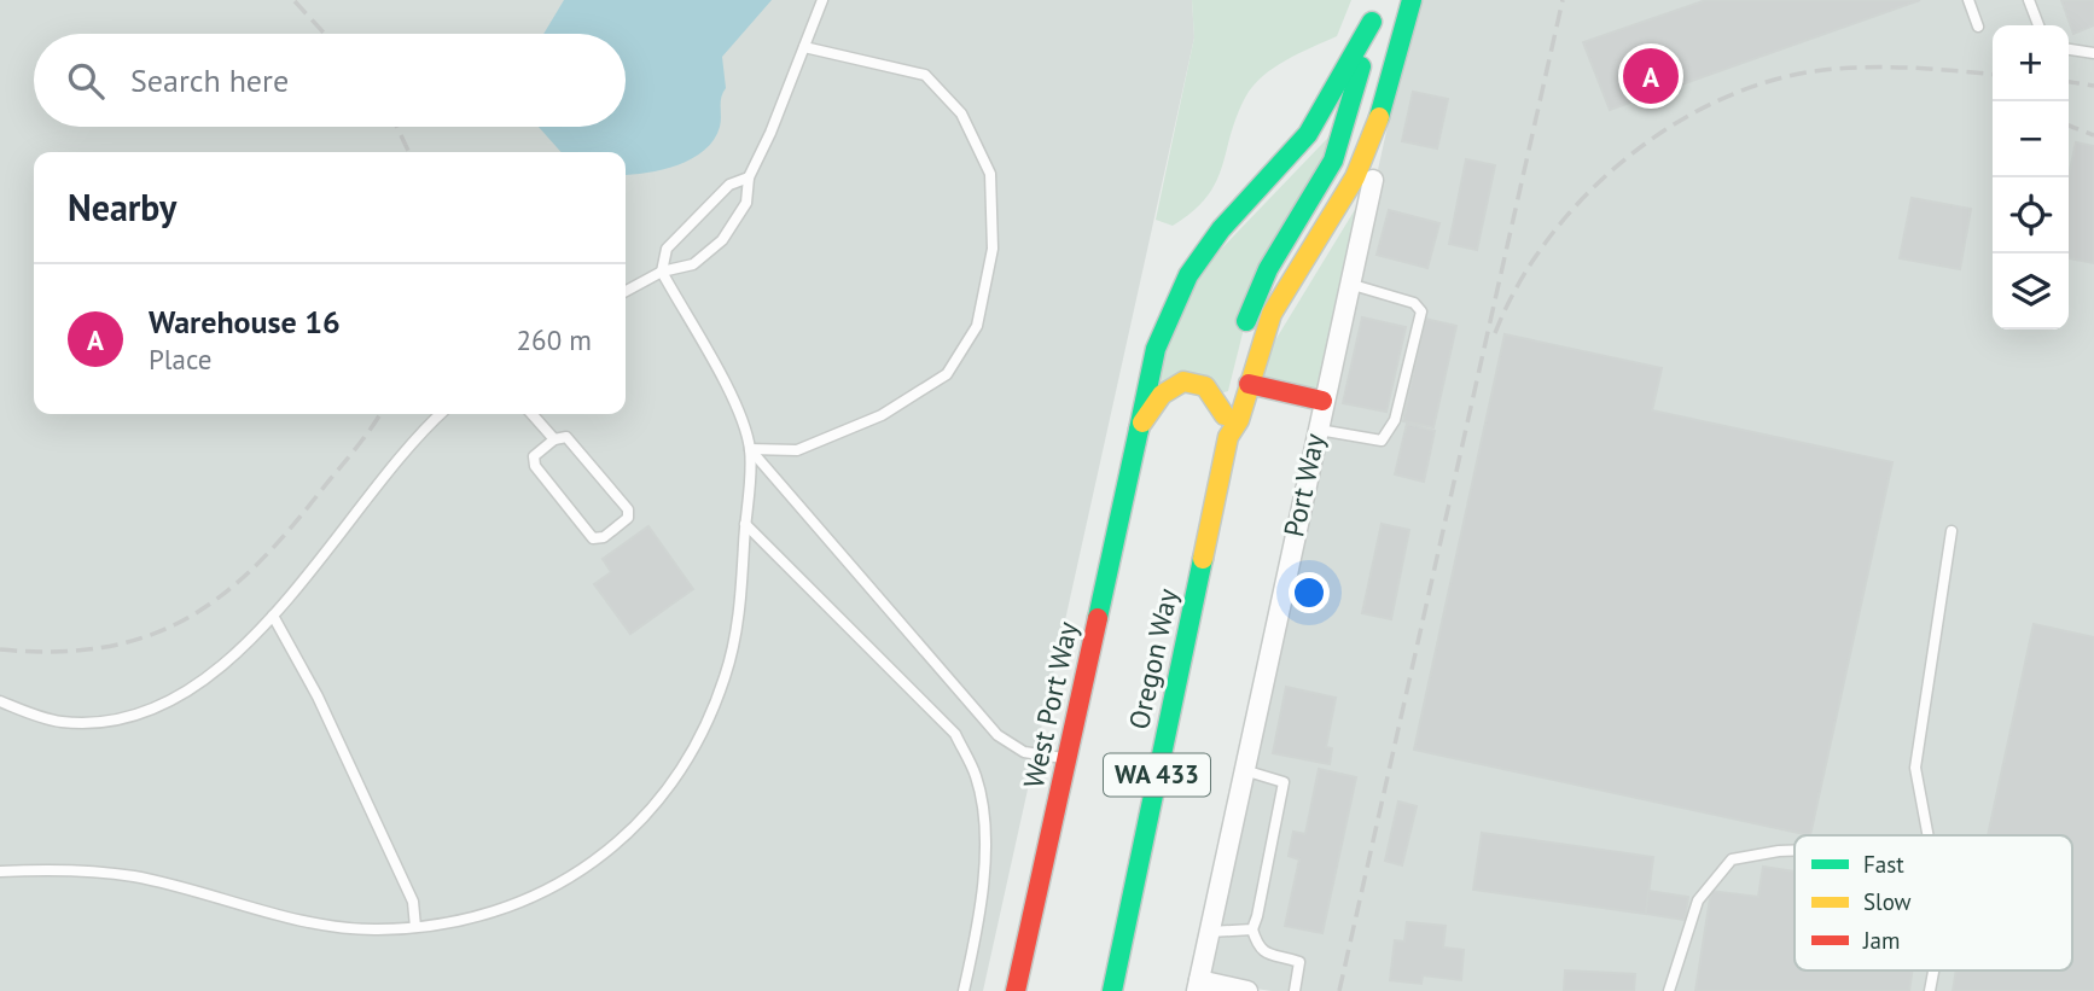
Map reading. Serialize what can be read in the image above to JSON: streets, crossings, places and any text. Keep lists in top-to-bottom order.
{
  "streets": {
    "main road": ["Oregon Way", "West Port Way", "WA 433"],
    "street": ["Port Way"]
  },
  "legend": ["Fast", "Slow", "Jam"],
  "page": {
    "map_buttons": ["+", "−"],
    "search": "Search here",
    "pins": "A",
    "heading": "Nearby",
    "list": [
      {
        "mark": "A",
        "name": "Warehouse 16",
        "note": "Place",
        "value": "260 m"
      }
    ]
  }
}
